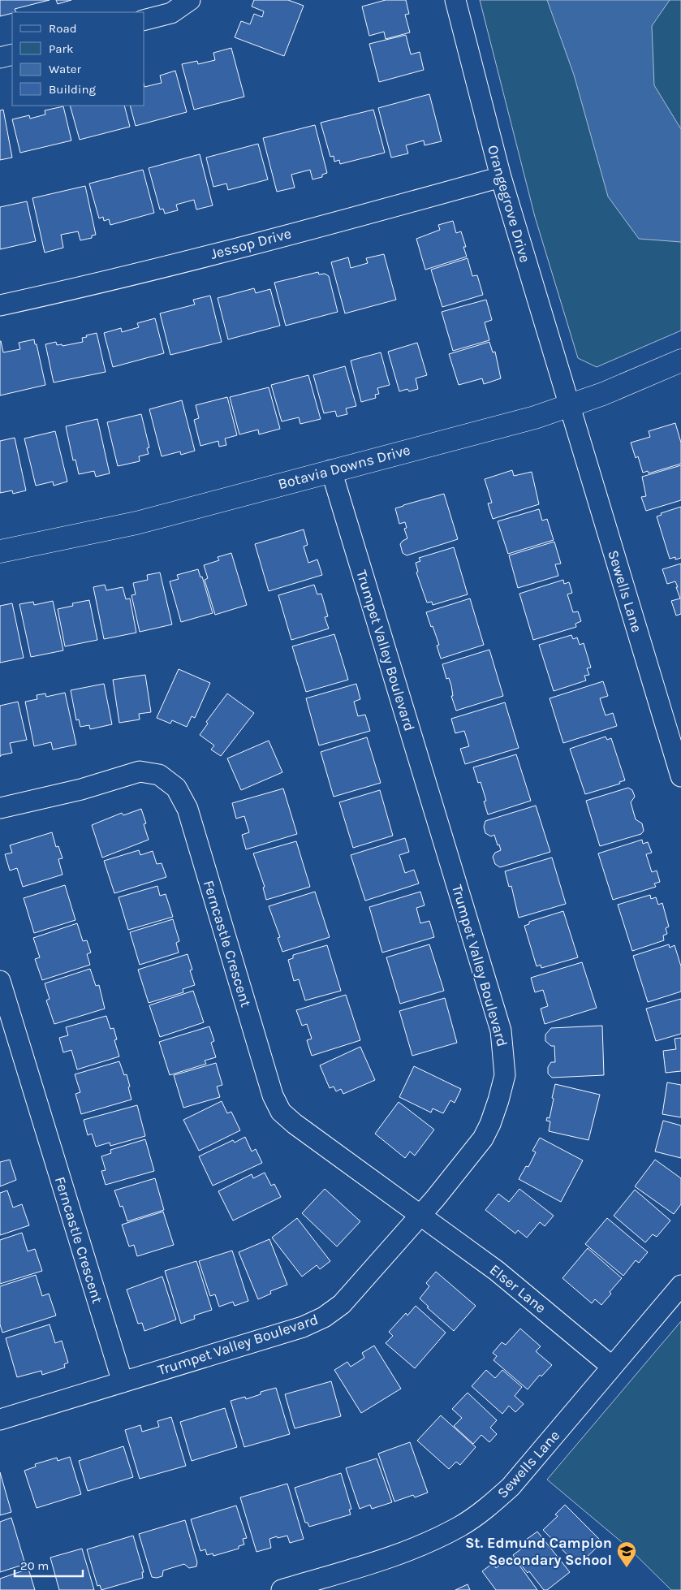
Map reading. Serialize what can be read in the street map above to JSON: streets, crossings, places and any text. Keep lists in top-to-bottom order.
{
  "streets": {
    "street": [
      "Orangegrove Drive",
      "Jessop Drive",
      "Botavia Downs Drive",
      "Sewells Lane",
      "Trumpet Valley Boulevard",
      "Ferncastle Crescent",
      "Elser Lane"
    ]
  },
  "crossings": [
    ["Orangegrove Drive", "Jessop Drive"],
    ["Orangegrove Drive", "Botavia Downs Drive"],
    ["Orangegrove Drive", "Sewells Lane"],
    ["Botavia Downs Drive", "Sewells Lane"],
    ["Botavia Downs Drive", "Trumpet Valley Boulevard"],
    ["Sewells Lane", "Elser Lane"],
    ["Trumpet Valley Boulevard", "Ferncastle Crescent"],
    ["Trumpet Valley Boulevard", "Elser Lane"],
    ["Ferncastle Crescent", "Elser Lane"]
  ],
  "places": {
    "school or university": ["St. Edmund Campion Secondary School"]
  },
  "legend": [
    "Road",
    "Park",
    "Water",
    "Building"
  ],
  "scale_bar": "20 m"
}
